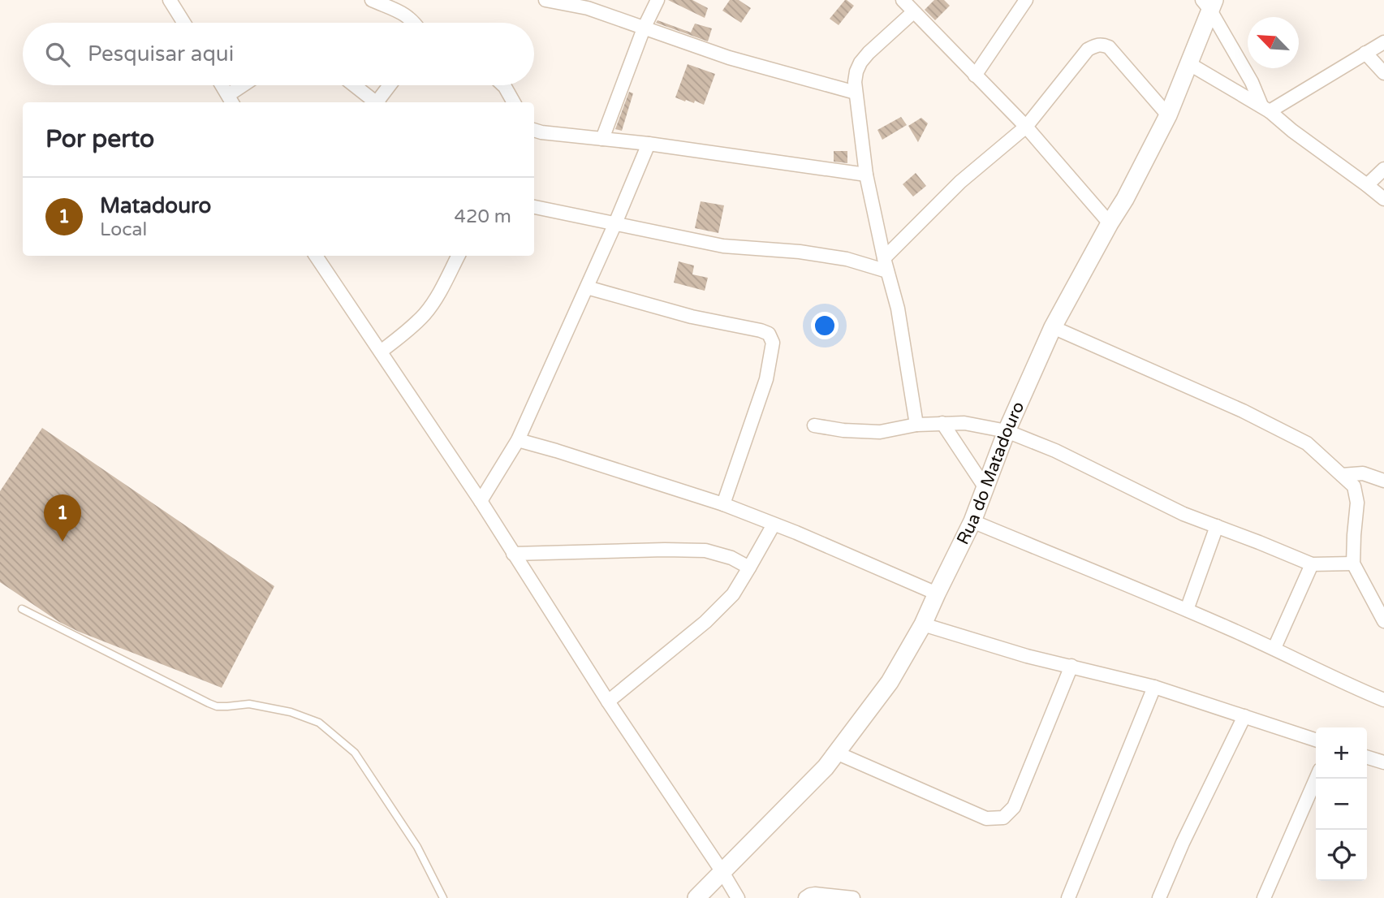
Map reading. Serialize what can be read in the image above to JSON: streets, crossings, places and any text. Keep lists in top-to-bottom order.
{
  "streets": {
    "street": ["Rua do Matadouro"]
  },
  "north": "top left",
  "page": {
    "search": "Pesquisar aqui",
    "heading": "Por perto",
    "list": [
      {
        "mark": "1",
        "name": "Matadouro",
        "note": "Local",
        "value": "420 m"
      }
    ],
    "pins": "1",
    "map_buttons": ["+", "−"]
  }
}
